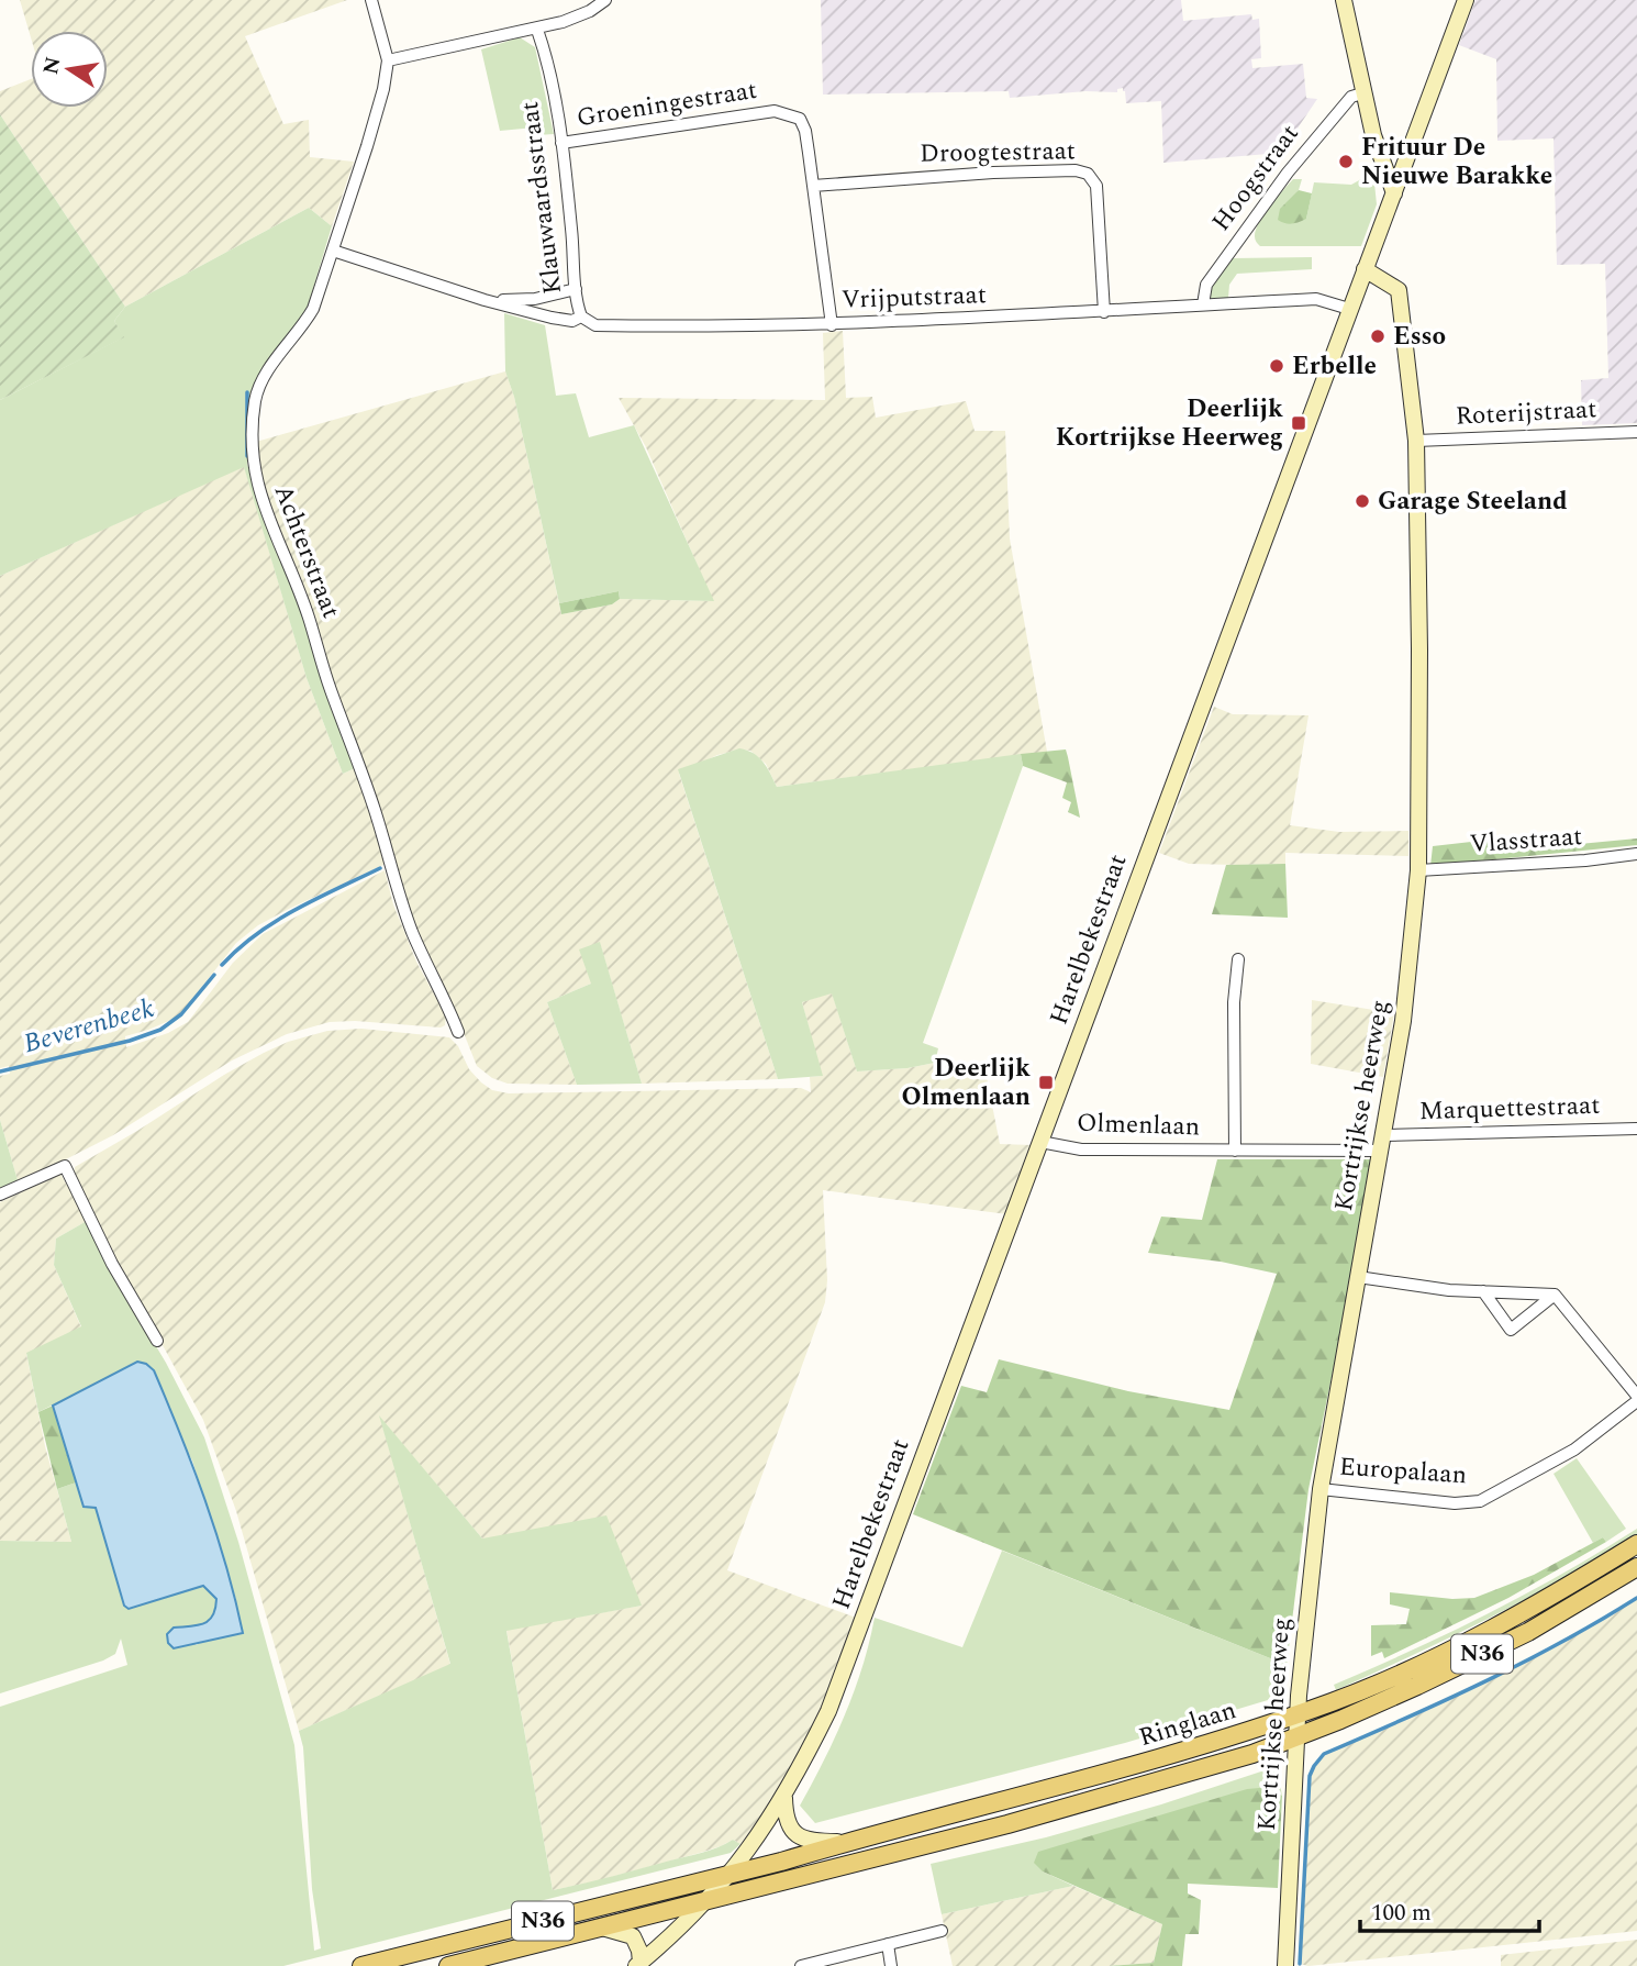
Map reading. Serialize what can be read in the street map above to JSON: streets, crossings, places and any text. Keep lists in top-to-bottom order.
{
  "streets": {
    "main road": ["N36", "Ringlaan"],
    "street": [
      "Groeningestraat",
      "Droogtestraat",
      "Hoogstraat",
      "Klauwaardsstraat",
      "Vrijputstraat",
      "Roterijstraat",
      "Achterstraat",
      "Vlasstraat",
      "Harelbekestraat",
      "Kortrijkse heerweg",
      "Marquettestraat",
      "Olmenlaan",
      "Europalaan"
    ]
  },
  "crossings": [
    ["Groeningestraat", "Droogtestraat"],
    ["Groeningestraat", "Klauwaardsstraat"],
    ["Groeningestraat", "Vrijputstraat"],
    ["Droogtestraat", "Vrijputstraat"],
    ["Hoogstraat", "Vrijputstraat"],
    ["Klauwaardsstraat", "Vrijputstraat"],
    ["Vrijputstraat", "Achterstraat"],
    ["Vrijputstraat", "Harelbekestraat"],
    ["Roterijstraat", "Kortrijkse heerweg"],
    ["Vlasstraat", "Kortrijkse heerweg"],
    ["Harelbekestraat", "Kortrijkse heerweg"],
    ["Harelbekestraat", "Olmenlaan"],
    ["Harelbekestraat", "N36"],
    ["Harelbekestraat", "Ringlaan"],
    ["Kortrijkse heerweg", "Marquettestraat"],
    ["Kortrijkse heerweg", "Olmenlaan"],
    ["Kortrijkse heerweg", "Europalaan"],
    ["Kortrijkse heerweg", "Ringlaan"],
    ["Marquettestraat", "Olmenlaan"],
    ["N36", "Ringlaan"]
  ],
  "water": ["Beverenbeek"],
  "places": {
    "other": [
      "Frituur De Nieuwe Barakke",
      "Esso",
      "Erbelle",
      "Garage Steeland"
    ],
    "transit": ["Deerlijk Kortrijkse Heerweg", "Deerlijk Olmenlaan"]
  },
  "scale_bar": "100 m",
  "north": "left"
}
